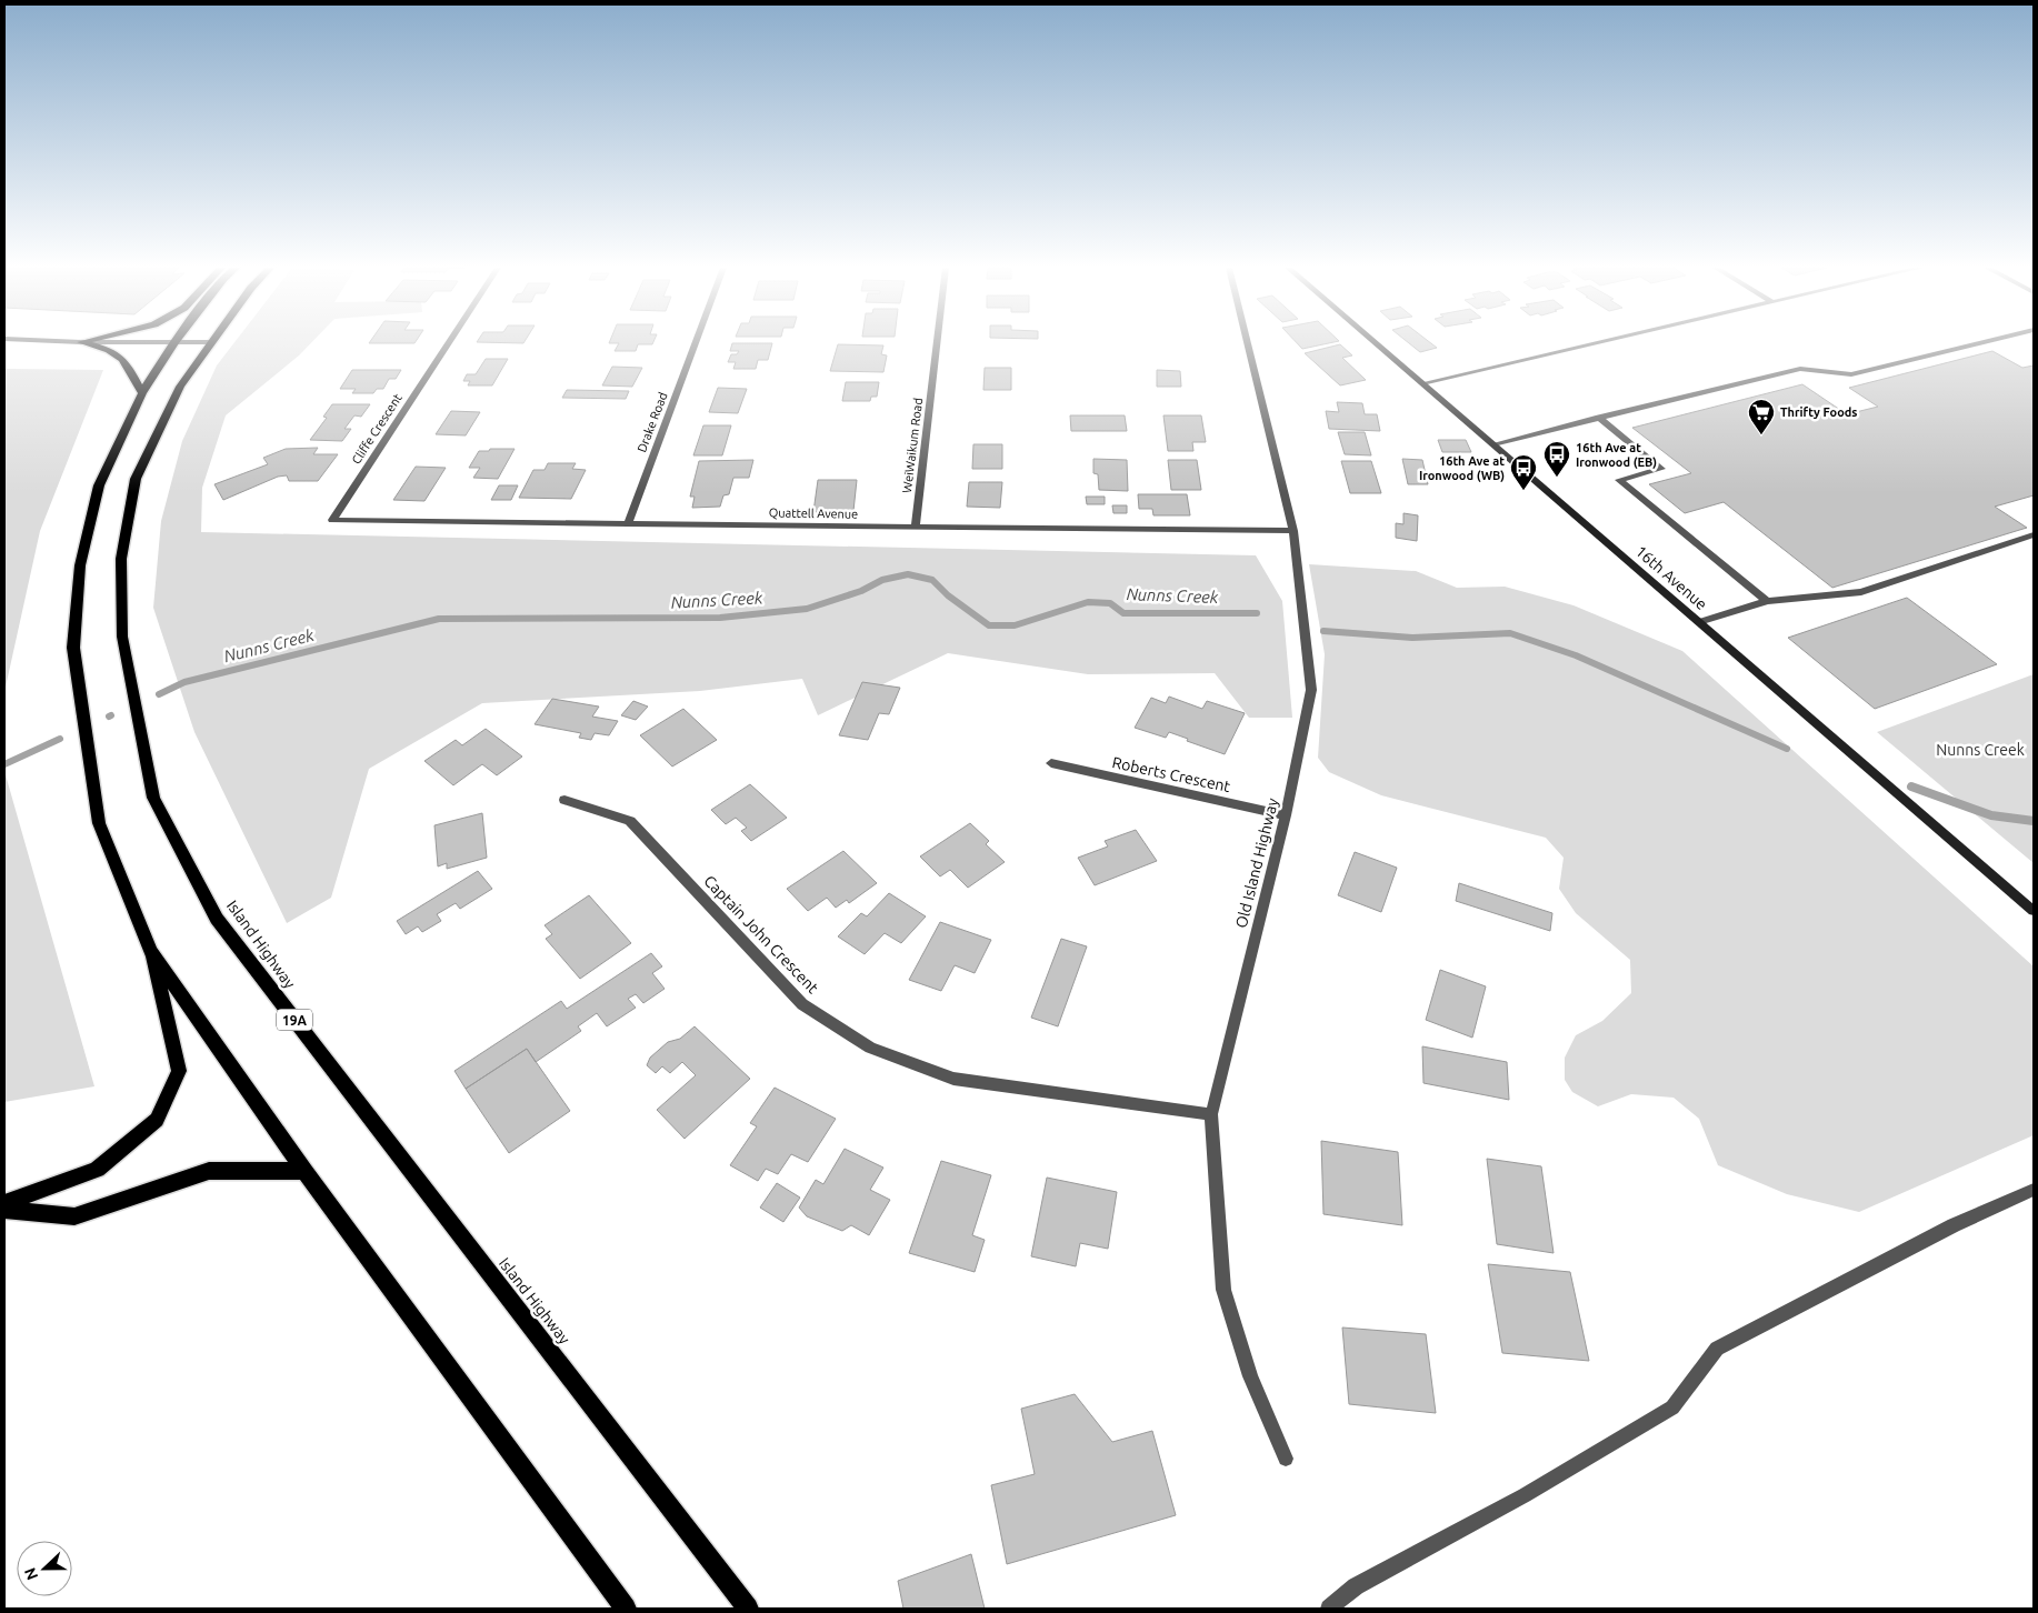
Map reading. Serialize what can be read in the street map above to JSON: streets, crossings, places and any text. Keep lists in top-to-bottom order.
{
  "streets": {
    "main road": ["Island Highway", "19A"],
    "street": [
      "Drake Road",
      "Cliffe Crescent",
      "WeiWaikum Road",
      "Quattell Avenue",
      "16th Avenue",
      "Roberts Crescent",
      "Old Island Highway",
      "Captain John Crescent"
    ]
  },
  "crossings": [
    ["Drake Road", "Quattell Avenue"],
    ["Cliffe Crescent", "Quattell Avenue"],
    ["WeiWaikum Road", "Quattell Avenue"],
    ["Quattell Avenue", "Old Island Highway"],
    ["Roberts Crescent", "Old Island Highway"],
    ["Old Island Highway", "Captain John Crescent"]
  ],
  "water": ["Nunns Creek"],
  "parks": ["Nunns Creek"],
  "places": {
    "supermarket": ["Thrifty Foods"],
    "bus stop": ["16th Ave at Ironwood (EB)", "16th Ave at Ironwood (WB)"]
  },
  "north": "left"
}
